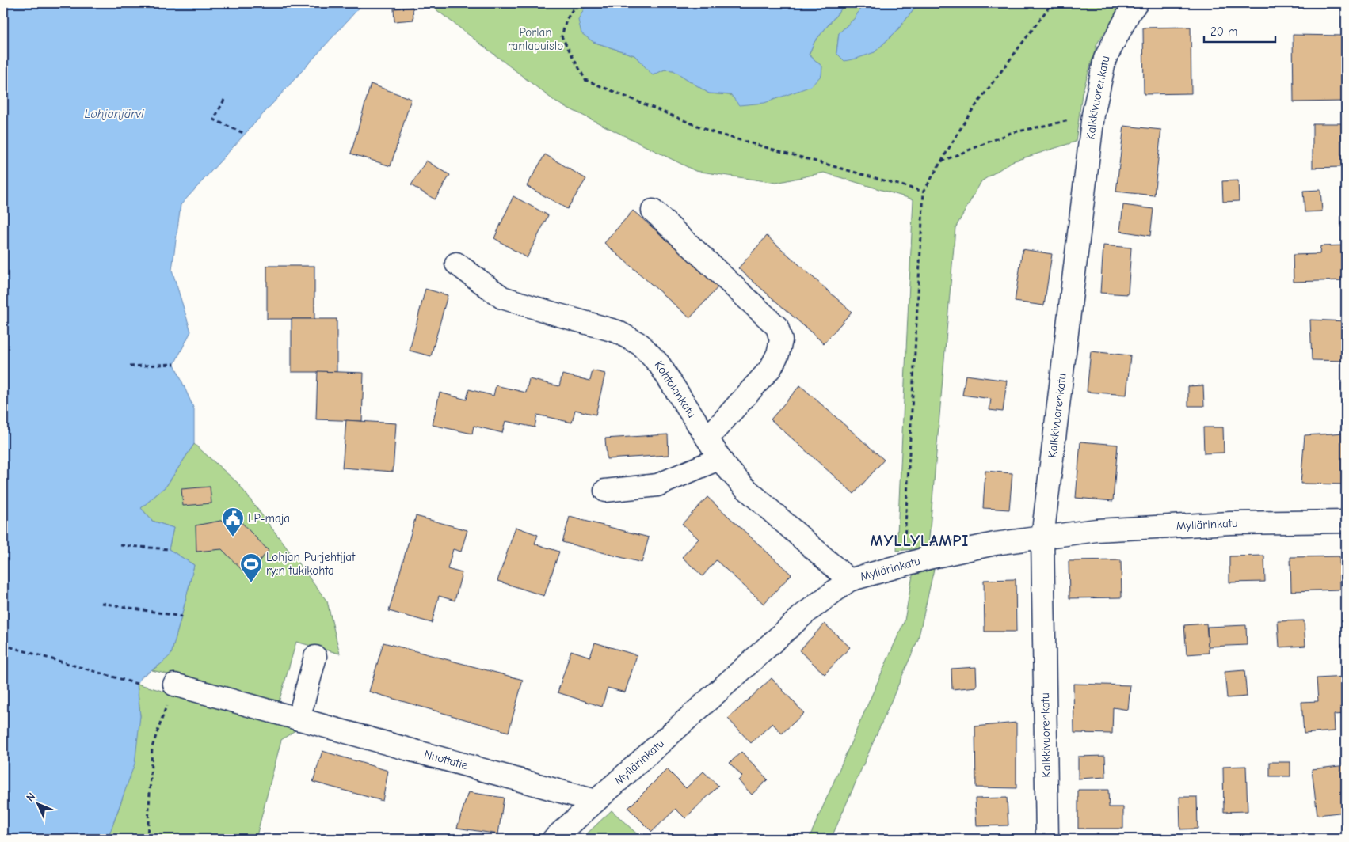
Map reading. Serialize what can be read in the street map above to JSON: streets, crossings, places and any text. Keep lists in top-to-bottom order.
{
  "streets": {
    "street": [
      "Kalkkivuorenkatu",
      "Kohtolankatu",
      "Myllärinkatu",
      "Nuottatie"
    ]
  },
  "crossings": [
    ["Kalkkivuorenkatu", "Myllärinkatu"],
    ["Kohtolankatu", "Myllärinkatu"],
    ["Myllärinkatu", "Nuottatie"]
  ],
  "districts": ["MYLLYLAMPI"],
  "water": ["Lohjanjärvi"],
  "parks": ["Porlan rantapuisto"],
  "places": {
    "public building": ["LP-maja"],
    "sports": ["Lohjan Purjehtijat ry:n tukikohta"]
  },
  "scale_bar": "20 m",
  "north": "top left"
}
